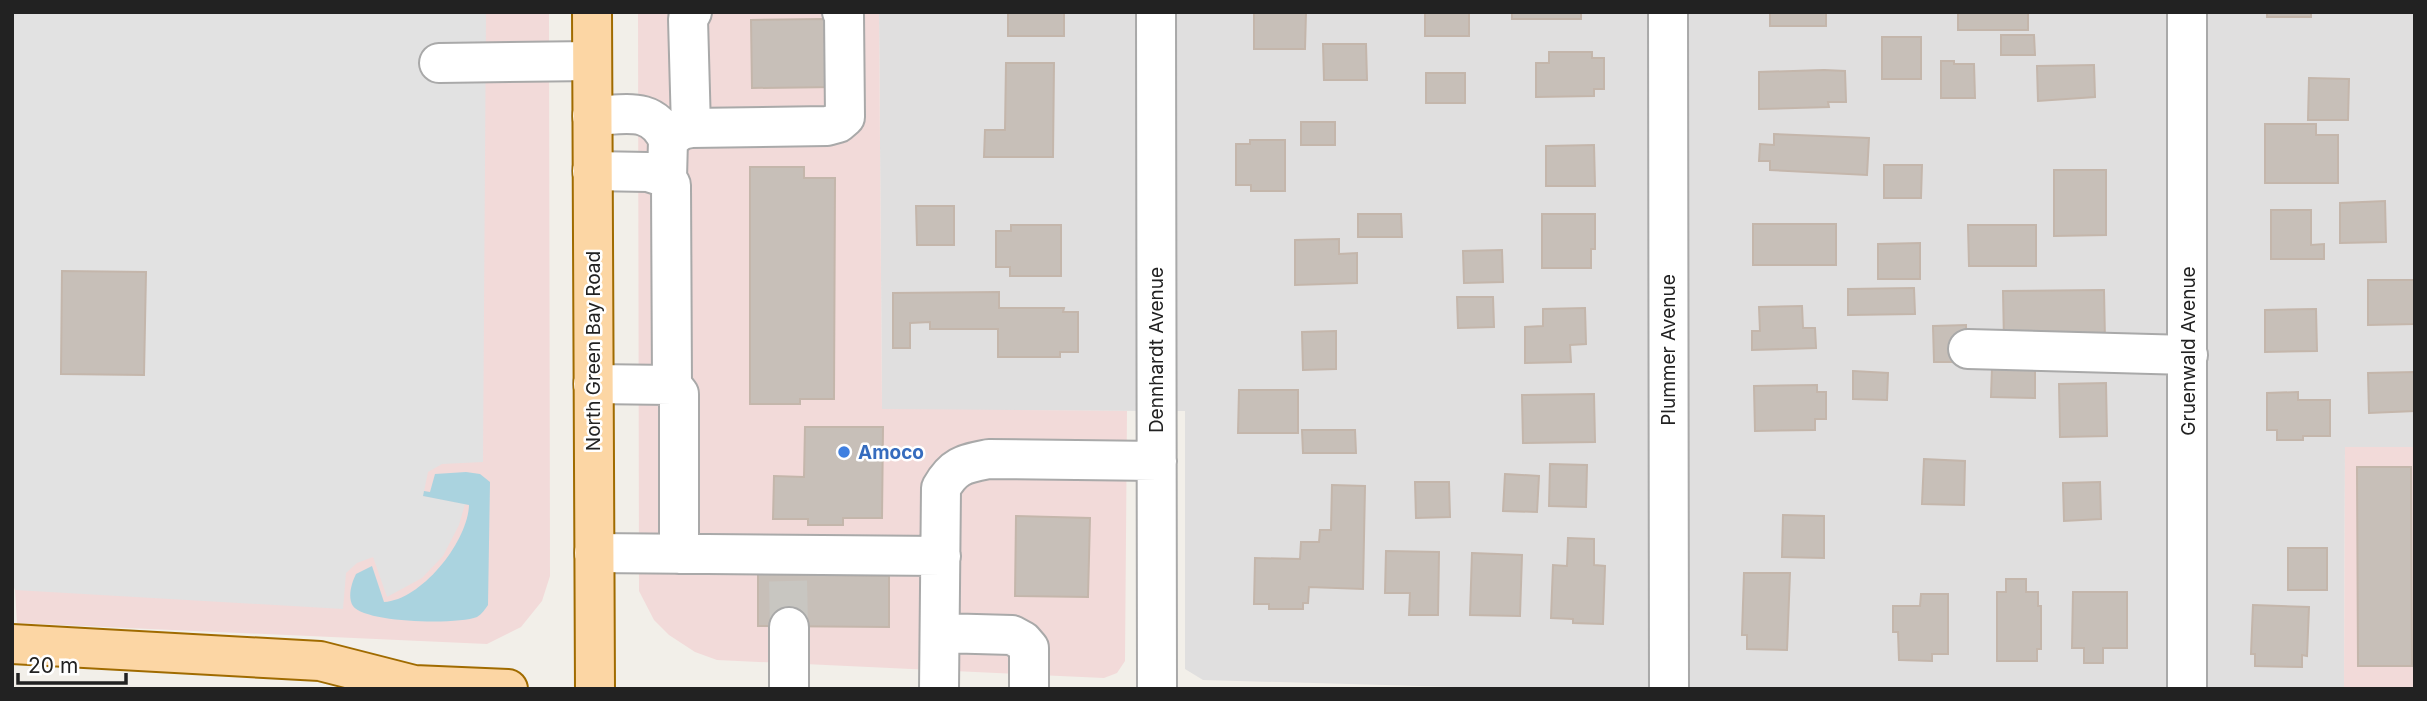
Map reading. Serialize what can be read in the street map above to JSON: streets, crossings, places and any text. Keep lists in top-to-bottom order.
{
  "streets": {
    "main road": ["North Green Bay Road"],
    "street": ["Dennhardt Avenue", "Plummer Avenue", "Gruenwald Avenue"]
  },
  "places": ["Amoco"],
  "scale_bar": "20 m"
}
